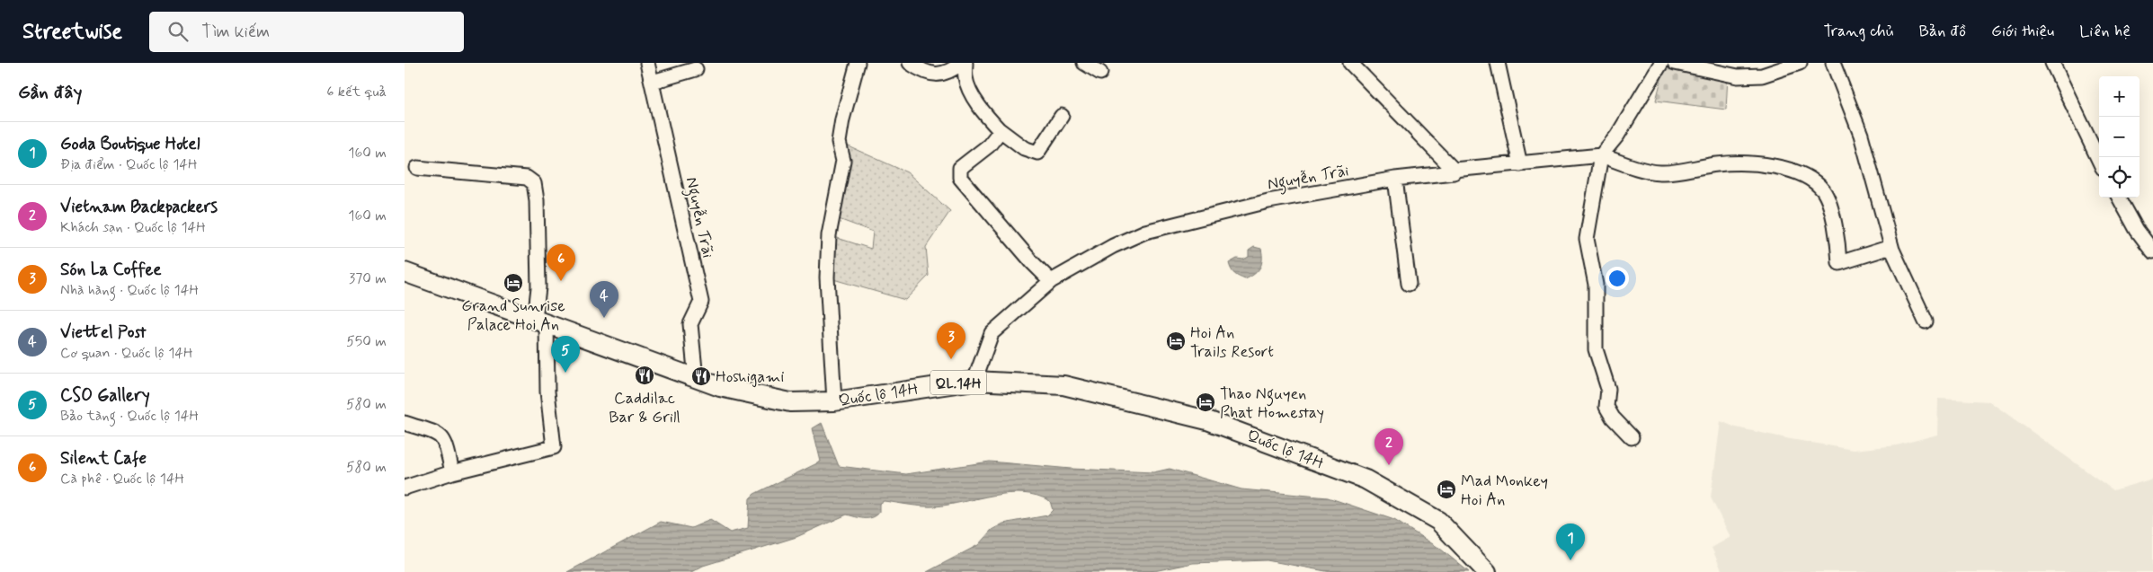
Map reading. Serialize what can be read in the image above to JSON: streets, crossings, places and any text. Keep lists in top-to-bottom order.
{
  "streets": {
    "main road": ["QL.14H", "Quốc lộ 14H"],
    "street": ["Nguyễn Trãi"]
  },
  "crossings": [
    ["Nguyễn Trãi", "Quốc lộ 14H"]
  ],
  "places": {
    "hotel": [
      "Grand Sunrise Palace Hoi An",
      "Hoi An Trails Resort",
      "Thao Nguyen Phat Homestay",
      "Mad Monkey Hoi An"
    ],
    "restaurant": ["Caddilac Bar & Grill", "Hoshigami"]
  },
  "page": {
    "header": "Streetwise",
    "search": "Tìm kiếm",
    "nav": [
      "Trang chủ",
      "Bản đồ",
      "Giới thiệu",
      "Liên hệ"
    ],
    "heading": ["Gần đây", "6 kết quả"],
    "map_buttons": ["+", "−"],
    "list": [
      {
        "mark": "1",
        "name": "Goda Boutique Hotel",
        "note": "Địa điểm · Quốc lộ 14H",
        "value": "160 m"
      },
      {
        "mark": "2",
        "name": "Vietnam Backpackers",
        "note": "Khách sạn · Quốc lộ 14H",
        "value": "160 m"
      },
      {
        "mark": "3",
        "name": "Són La Coffee",
        "note": "Nhà hàng · Quốc lộ 14H",
        "value": "370 m"
      },
      {
        "mark": "4",
        "name": "Viettel Post",
        "note": "Cơ quan · Quốc lộ 14H",
        "value": "550 m"
      },
      {
        "mark": "5",
        "name": "CSO Gallery",
        "note": "Bảo tàng · Quốc lộ 14H",
        "value": "580 m"
      },
      {
        "mark": "6",
        "name": "Silent Cafe",
        "note": "Cà phê · Quốc lộ 14H",
        "value": "580 m"
      }
    ],
    "pins": [
      "6",
      "4",
      "3",
      "5",
      "2",
      "1"
    ]
  }
}
